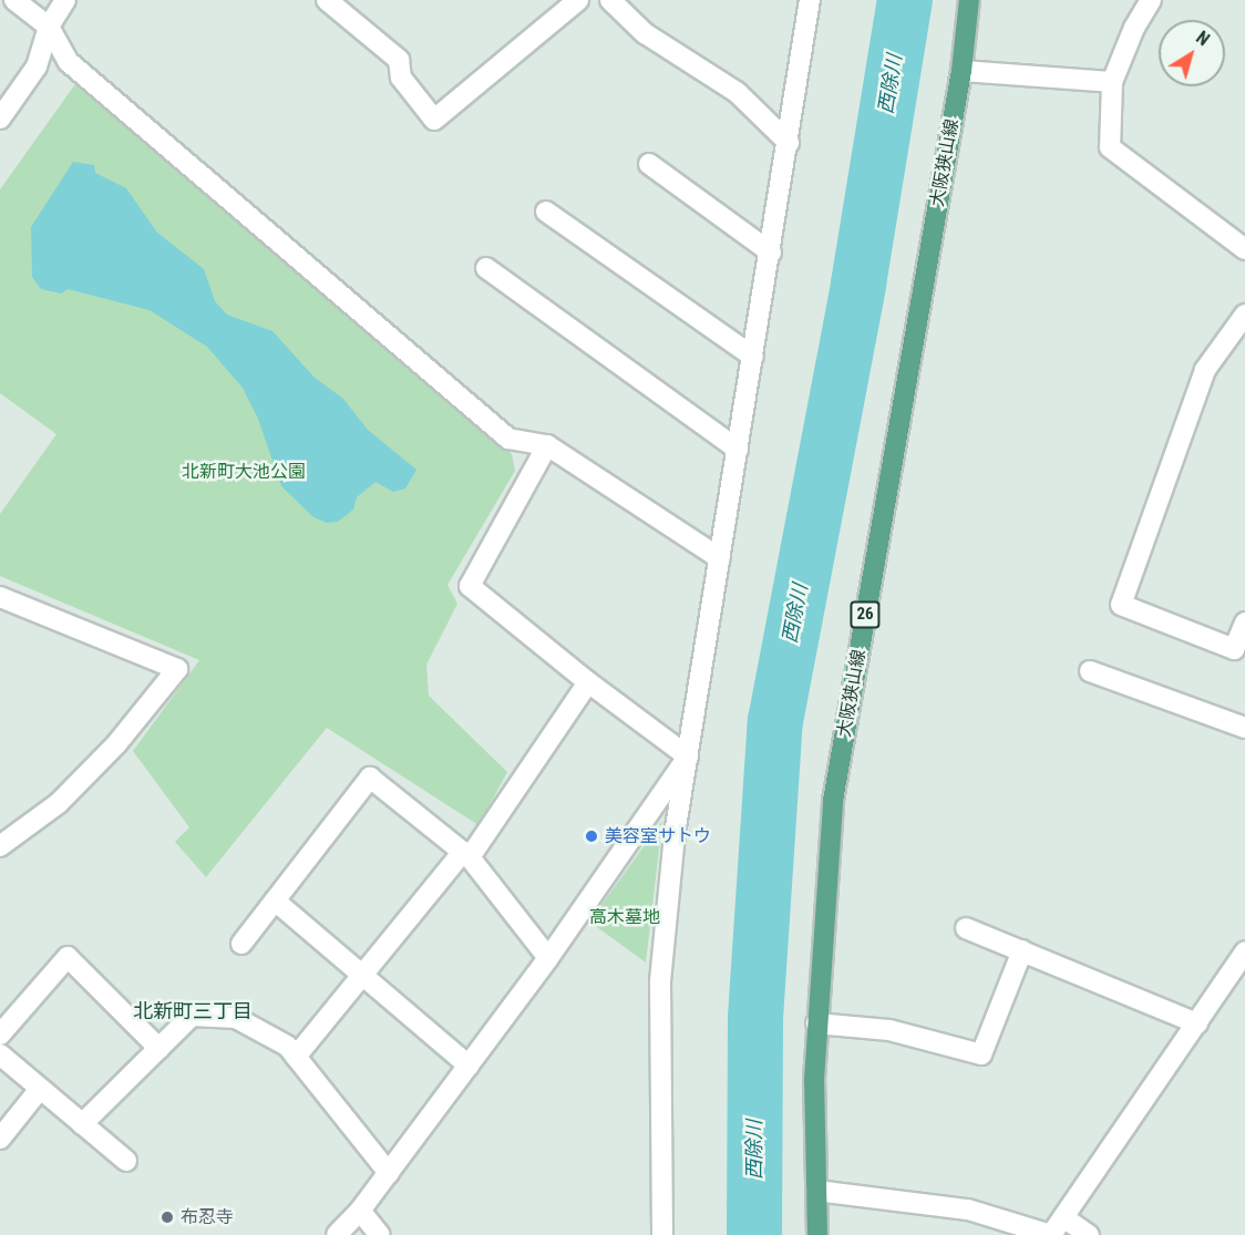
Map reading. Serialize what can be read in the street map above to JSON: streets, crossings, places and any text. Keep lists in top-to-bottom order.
{
  "streets": {
    "main road": ["大阪狭山線", "26"]
  },
  "districts": ["北新町三丁目"],
  "water": ["西除川"],
  "parks": ["北新町大池公園", "高木墓地"],
  "places": ["美容室サトウ", "布忍寺"],
  "north": "top right"
}
